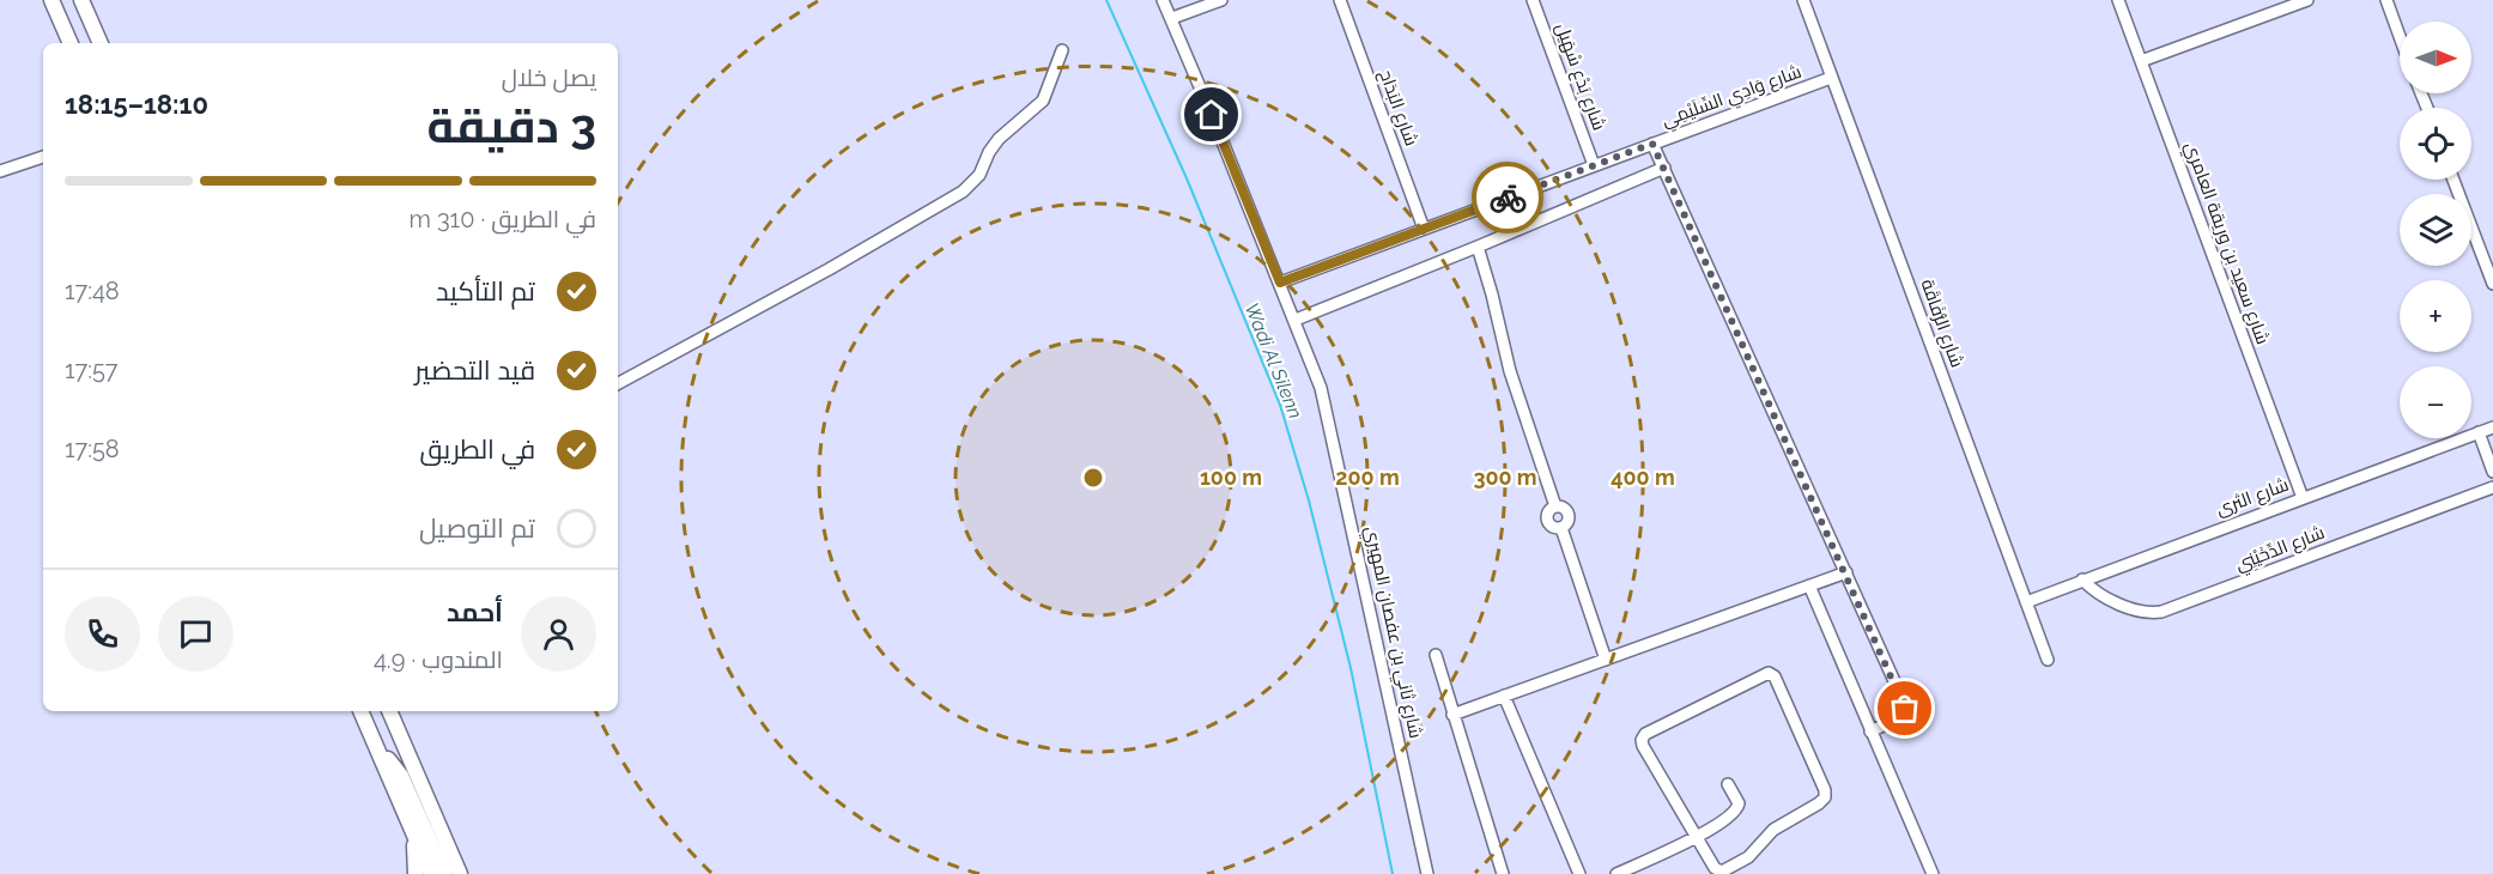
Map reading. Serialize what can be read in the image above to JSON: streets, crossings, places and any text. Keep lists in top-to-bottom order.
{
  "streets": {
    "street": [
      "شارع بَدْع سْهَيل",
      "شارع وَادِي السِّلَيْمِي",
      "شارع البَدَاح",
      "شارع سعيد بن وريقة العامري",
      "شارع الرُّفَاقَة",
      "شارع الثرى",
      "شارع الدِّخَيْنِي",
      "شارع ثاني بن عفصان المهيري"
    ]
  },
  "crossings": [
    ["شارع بَدْع سْهَيل", "شارع وَادِي السِّلَيْمِي"],
    ["شارع وَادِي السِّلَيْمِي", "شارع البَدَاح"],
    ["شارع وَادِي السِّلَيْمِي", "شارع الرُّفَاقَة"],
    ["شارع وَادِي السِّلَيْمِي", "شارع ثاني بن عفصان المهيري"],
    ["شارع سعيد بن وريقة العامري", "شارع الثرى"],
    ["شارع الرُّفَاقَة", "شارع الثرى"],
    ["شارع الثرى", "شارع الدِّخَيْنِي"]
  ],
  "water": ["Wadi Al Silenn"],
  "north": "right",
  "page": {
    "map_buttons": ["+", "−"],
    "heading": ["3 دقيقة", "يصل خلال", "18:10–18:15"],
    "panel": ["أحمد", "المندوب · 4.9"],
    "bar": "في الطريق · 310 m",
    "list": [
      ["تم التأكيد", "17:48"],
      ["قيد التحضير", "17:57"],
      ["في الطريق", "17:58"],
      "تم التوصيل"
    ]
  },
  "rings": [
    "100 m",
    "200 m",
    "300 m",
    "400 m"
  ]
}
